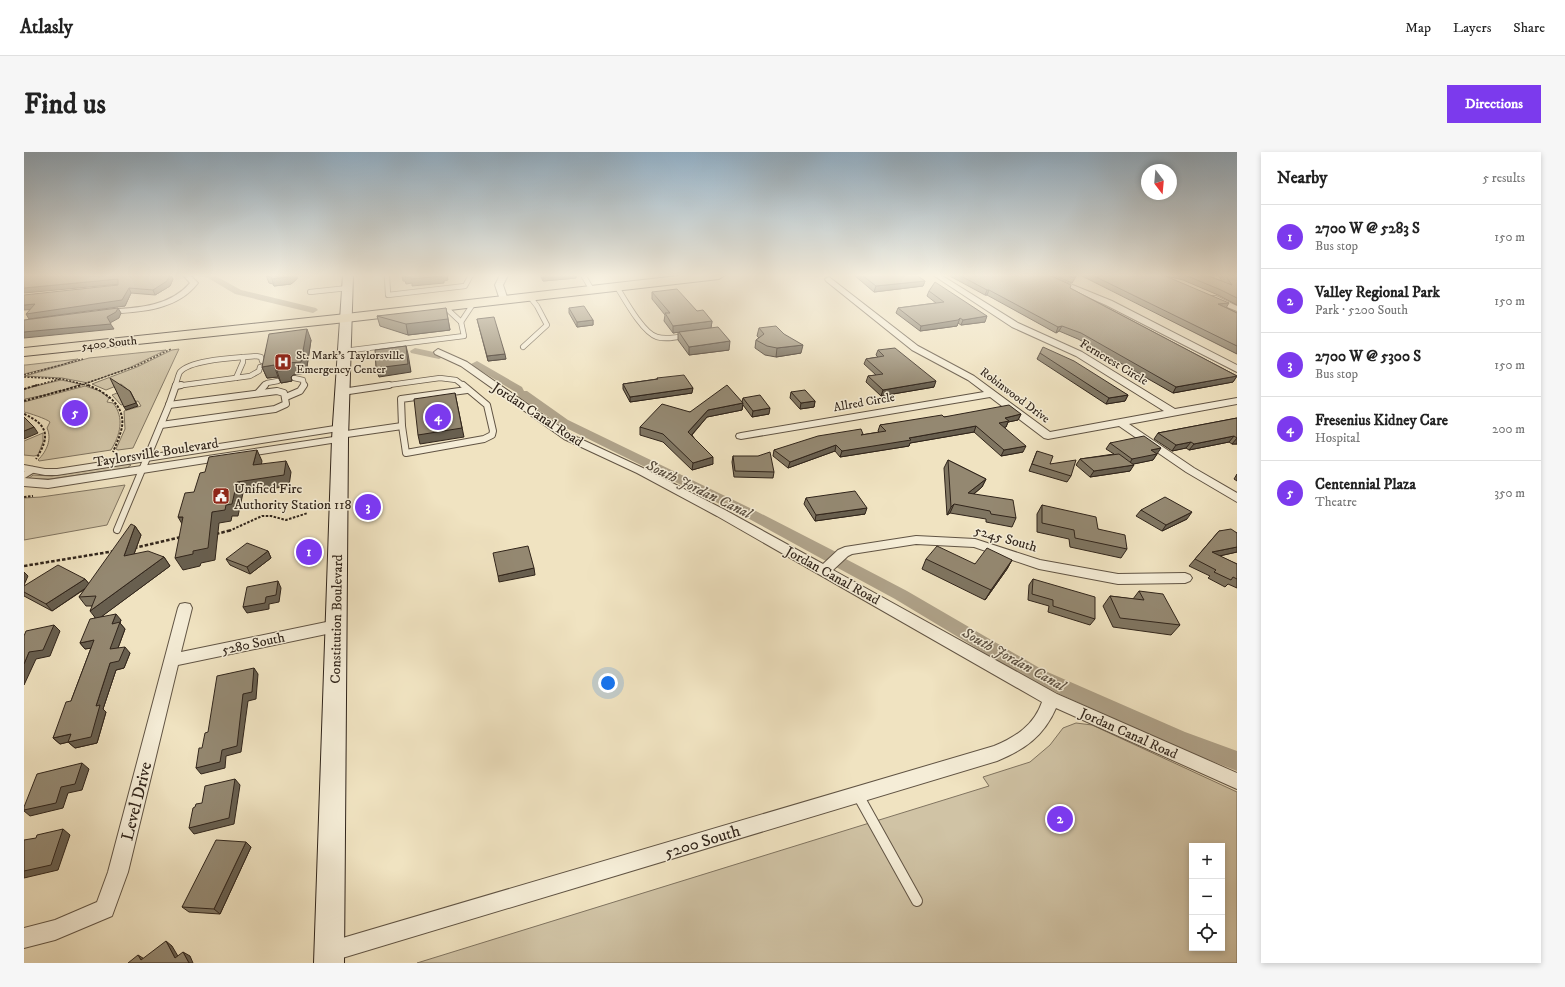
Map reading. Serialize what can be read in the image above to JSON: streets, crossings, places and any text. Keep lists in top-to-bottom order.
{
  "streets": {
    "main road": ["5400 South", "Constitution Boulevard"],
    "street": [
      "Ferncrest Circle",
      "Robinwood Drive",
      "Allred Circle",
      "Jordan Canal Road",
      "Taylorsville Boulevard",
      "5245 South",
      "5280 South",
      "Level Drive",
      "5200 South"
    ]
  },
  "crossings": [
    ["5400 South", "Constitution Boulevard"],
    ["Ferncrest Circle", "Robinwood Drive"],
    ["Robinwood Drive", "Allred Circle"],
    ["Jordan Canal Road", "5245 South"],
    ["Jordan Canal Road", "5200 South"],
    ["Taylorsville Boulevard", "Constitution Boulevard"],
    ["Constitution Boulevard", "5280 South"],
    ["Constitution Boulevard", "5200 South"],
    ["5280 South", "Level Drive"]
  ],
  "water": ["South Jordan Canal"],
  "places": {
    "hospital": ["St. Mark's Taylorsville Emergency Center"],
    "public building": ["Unified Fire Authority Station 118"]
  },
  "north": "bottom",
  "page": {
    "header": "Atlasly",
    "nav": ["Map", "Layers", "Share"],
    "buttons": "Directions",
    "title": "Find us",
    "heading": ["Nearby", "5 results"],
    "list": [
      {
        "mark": "1",
        "name": "2700 W @ 5283 S",
        "note": "Bus stop",
        "value": "150 m"
      },
      {
        "mark": "2",
        "name": "Valley Regional Park",
        "note": "Park · 5200 South",
        "value": "150 m"
      },
      {
        "mark": "3",
        "name": "2700 W @ 5300 S",
        "note": "Bus stop",
        "value": "150 m"
      },
      {
        "mark": "4",
        "name": "Fresenius Kidney Care",
        "note": "Hospital",
        "value": "200 m"
      },
      {
        "mark": "5",
        "name": "Centennial Plaza",
        "note": "Theatre",
        "value": "350 m"
      }
    ],
    "pins": [
      "5",
      "4",
      "3",
      "1",
      "2"
    ],
    "map_buttons": ["+", "−"]
  }
}
